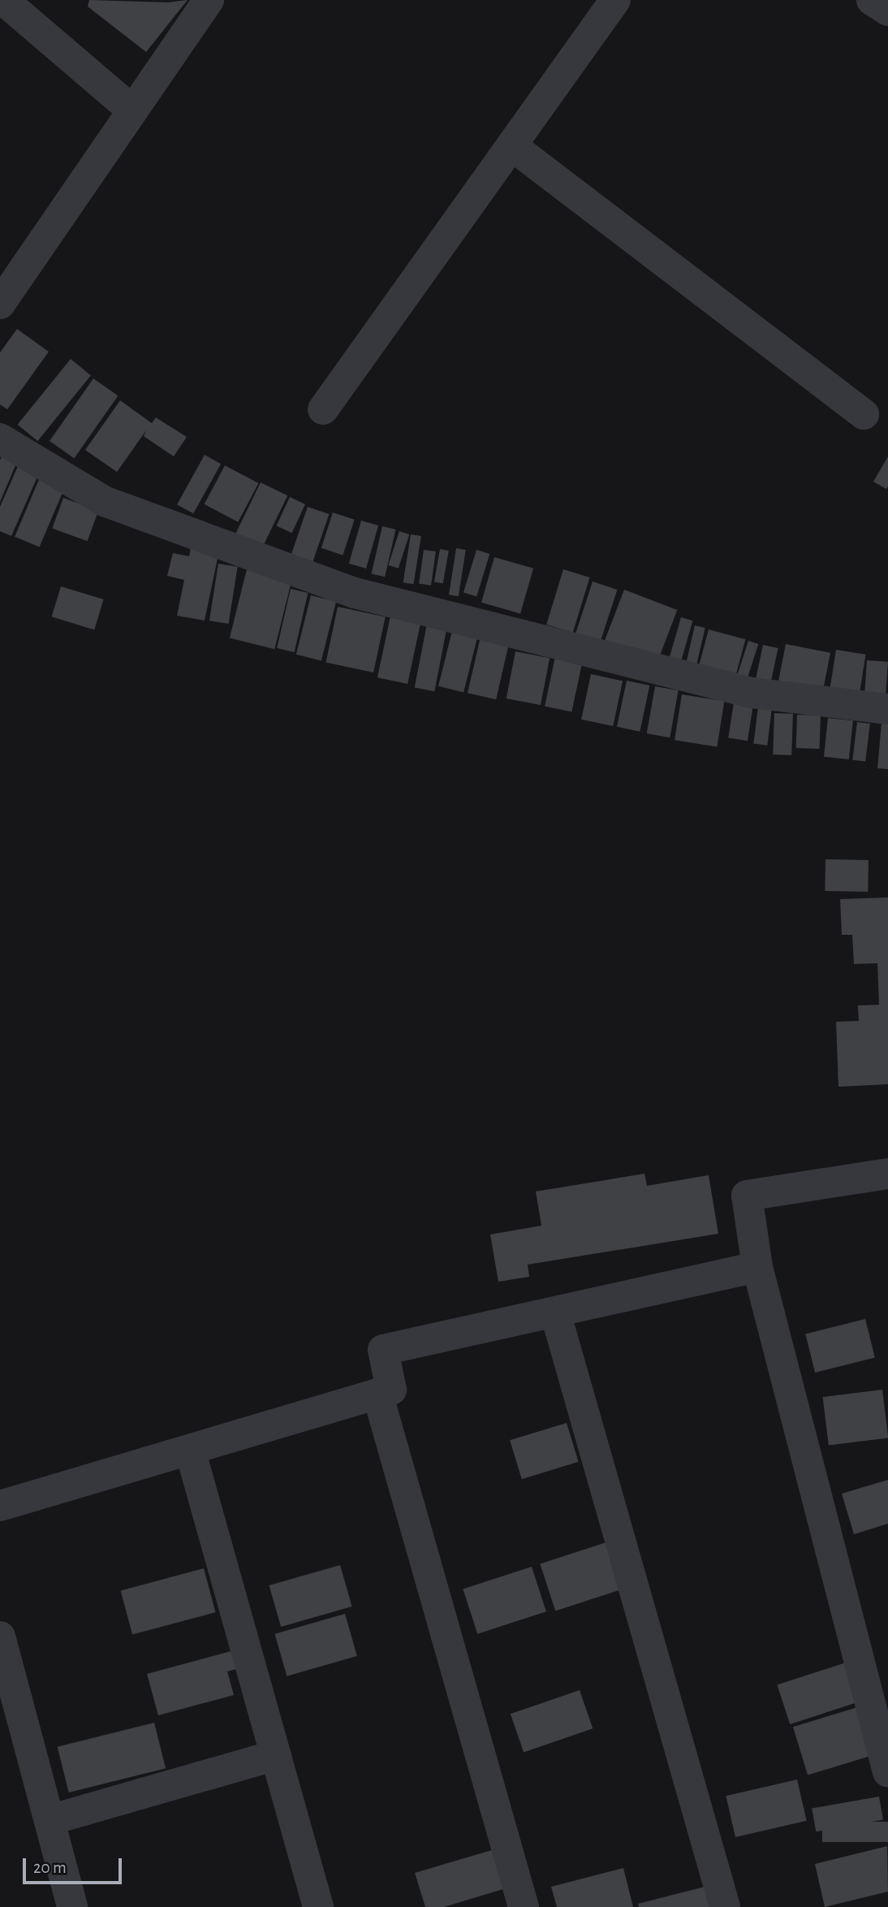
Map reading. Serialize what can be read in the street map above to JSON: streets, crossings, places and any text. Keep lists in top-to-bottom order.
{
  "scale_bar": "20 m"
}
